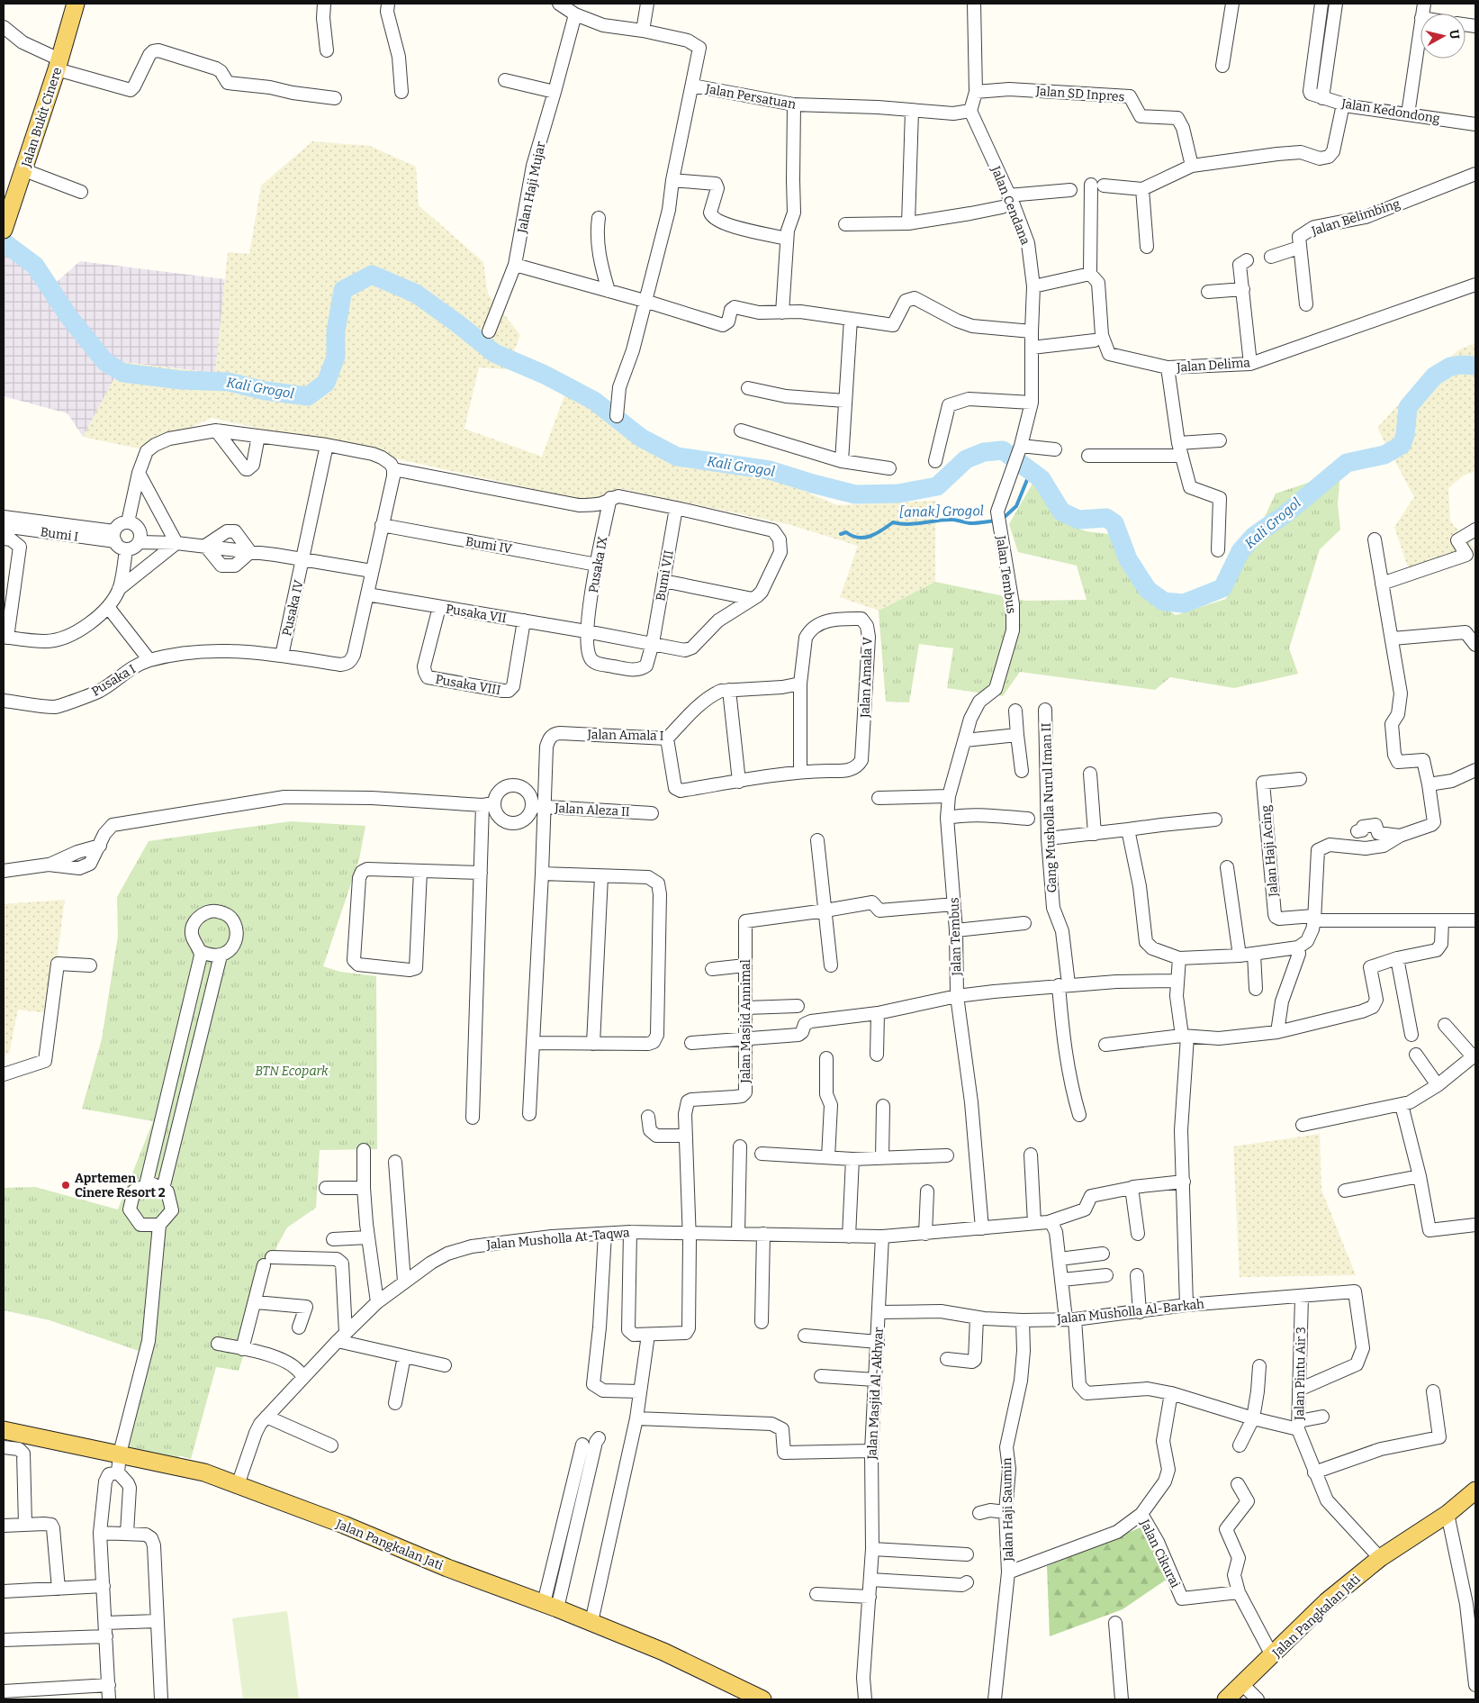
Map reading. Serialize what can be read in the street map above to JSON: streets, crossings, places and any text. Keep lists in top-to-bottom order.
{
  "streets": {
    "main road": ["Jalan Bukit Cinere", "Jalan Pangkalan Jati"],
    "street": [
      "Jalan SD Inpres",
      "Jalan Persatuan",
      "Jalan Kedondong",
      "Jalan Haji Mujar",
      "Jalan Cendana",
      "Jalan Belimbing",
      "Jalan Delima",
      "Bumi I",
      "Bumi IV",
      "Pusaka IX",
      "Jalan Tembus",
      "Bumi VII",
      "Pusaka IV",
      "Pusaka VII",
      "Jalan Amala V",
      "Pusaka I",
      "Pusaka VIII",
      "Jalan Amala I",
      "Gang Musholla Nurul Iman II",
      "Jalan Aleza II",
      "Jalan Haji Acing",
      "Jalan Masjid Annimal",
      "Jalan Musholla At-Taqwa",
      "Jalan Musholla Al-Barkah",
      "Jalan Pintu Air 3",
      "Jalan Masjid Al-Akhyar",
      "Jalan Haji Saumin",
      "Jalan Cikurai"
    ]
  },
  "crossings": [
    ["Jalan Persatuan", "Jalan Haji Mujar"],
    ["Jalan Persatuan", "Jalan Cendana"],
    ["Jalan Cendana", "Jalan Tembus"],
    ["Bumi IV", "Pusaka IX"],
    ["Pusaka IX", "Bumi VII"],
    ["Pusaka IX", "Pusaka VII"],
    ["Jalan Tembus", "Jalan Musholla At-Taqwa"],
    ["Bumi VII", "Pusaka VII"],
    ["Pusaka IV", "Pusaka I"],
    ["Pusaka VII", "Pusaka I"],
    ["Pusaka VII", "Pusaka VIII"],
    ["Jalan Amala V", "Jalan Amala I"],
    ["Jalan Amala I", "Jalan Aleza II"],
    ["Jalan Masjid Annimal", "Jalan Musholla At-Taqwa"],
    ["Jalan Musholla At-Taqwa", "Jalan Masjid Al-Akhyar"],
    ["Jalan Musholla At-Taqwa", "Jalan Pangkalan Jati"],
    ["Jalan Musholla Al-Barkah", "Jalan Pintu Air 3"],
    ["Jalan Musholla Al-Barkah", "Jalan Masjid Al-Akhyar"],
    ["Jalan Musholla Al-Barkah", "Jalan Haji Saumin"],
    ["Jalan Pintu Air 3", "Jalan Pangkalan Jati"]
  ],
  "water": ["Kali Grogol", "[anak] Grogol"],
  "parks": ["BTN Ecopark"],
  "places": ["Aprtemen Cinere Resort 2"],
  "north": "right"
}
